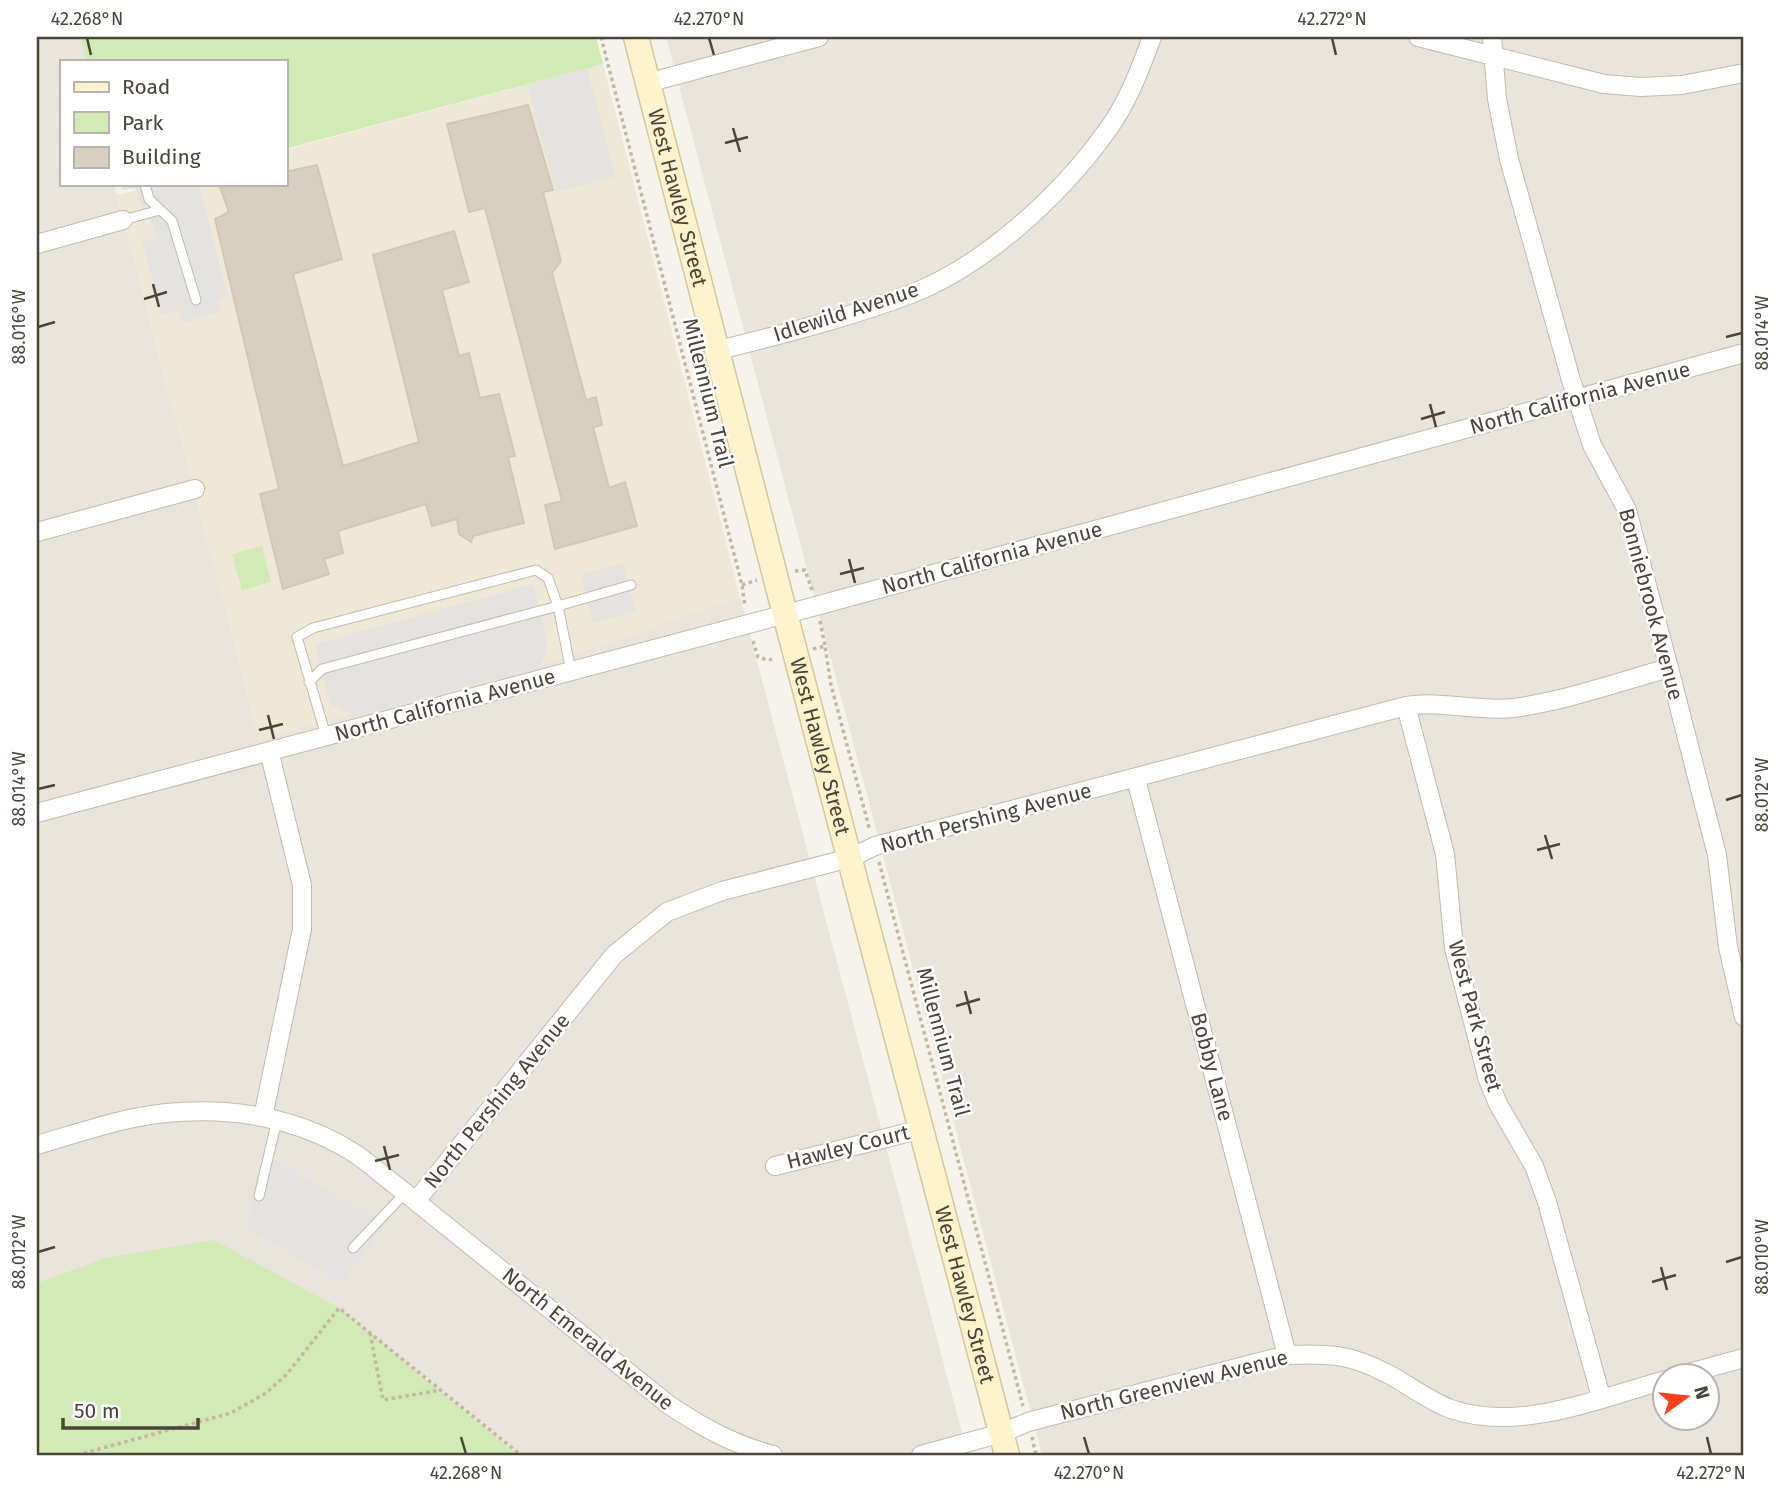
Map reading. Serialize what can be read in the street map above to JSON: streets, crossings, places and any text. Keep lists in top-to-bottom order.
{
  "streets": {
    "street": [
      "West Hawley Street",
      "Idlewild Avenue",
      "North California Avenue",
      "Bonniebrook Avenue",
      "North Pershing Avenue",
      "West Park Street",
      "Bobby Lane",
      "Hawley Court",
      "North Emerald Avenue",
      "North Greenview Avenue"
    ],
    "path": ["Millennium Trail"]
  },
  "crossings": [
    ["West Hawley Street", "Idlewild Avenue"],
    ["West Hawley Street", "North California Avenue"],
    ["West Hawley Street", "North Pershing Avenue"],
    ["West Hawley Street", "Hawley Court"],
    ["West Hawley Street", "North Greenview Avenue"],
    ["Millennium Trail", "North Pershing Avenue"],
    ["Millennium Trail", "North Greenview Avenue"],
    ["North California Avenue", "Bonniebrook Avenue"],
    ["Bonniebrook Avenue", "North Pershing Avenue"],
    ["North Pershing Avenue", "West Park Street"],
    ["North Pershing Avenue", "Bobby Lane"],
    ["North Pershing Avenue", "North Emerald Avenue"],
    ["West Park Street", "North Greenview Avenue"],
    ["Bobby Lane", "North Greenview Avenue"]
  ],
  "legend": ["Road", "Park", "Building"],
  "scale_bar": "50 m",
  "north": "right",
  "coordinates": [
    "42.268°N",
    "42.270°N",
    "42.272°N",
    "88.016°W",
    "88.014°W",
    "88.012°W",
    "88.010°W"
  ]
}
